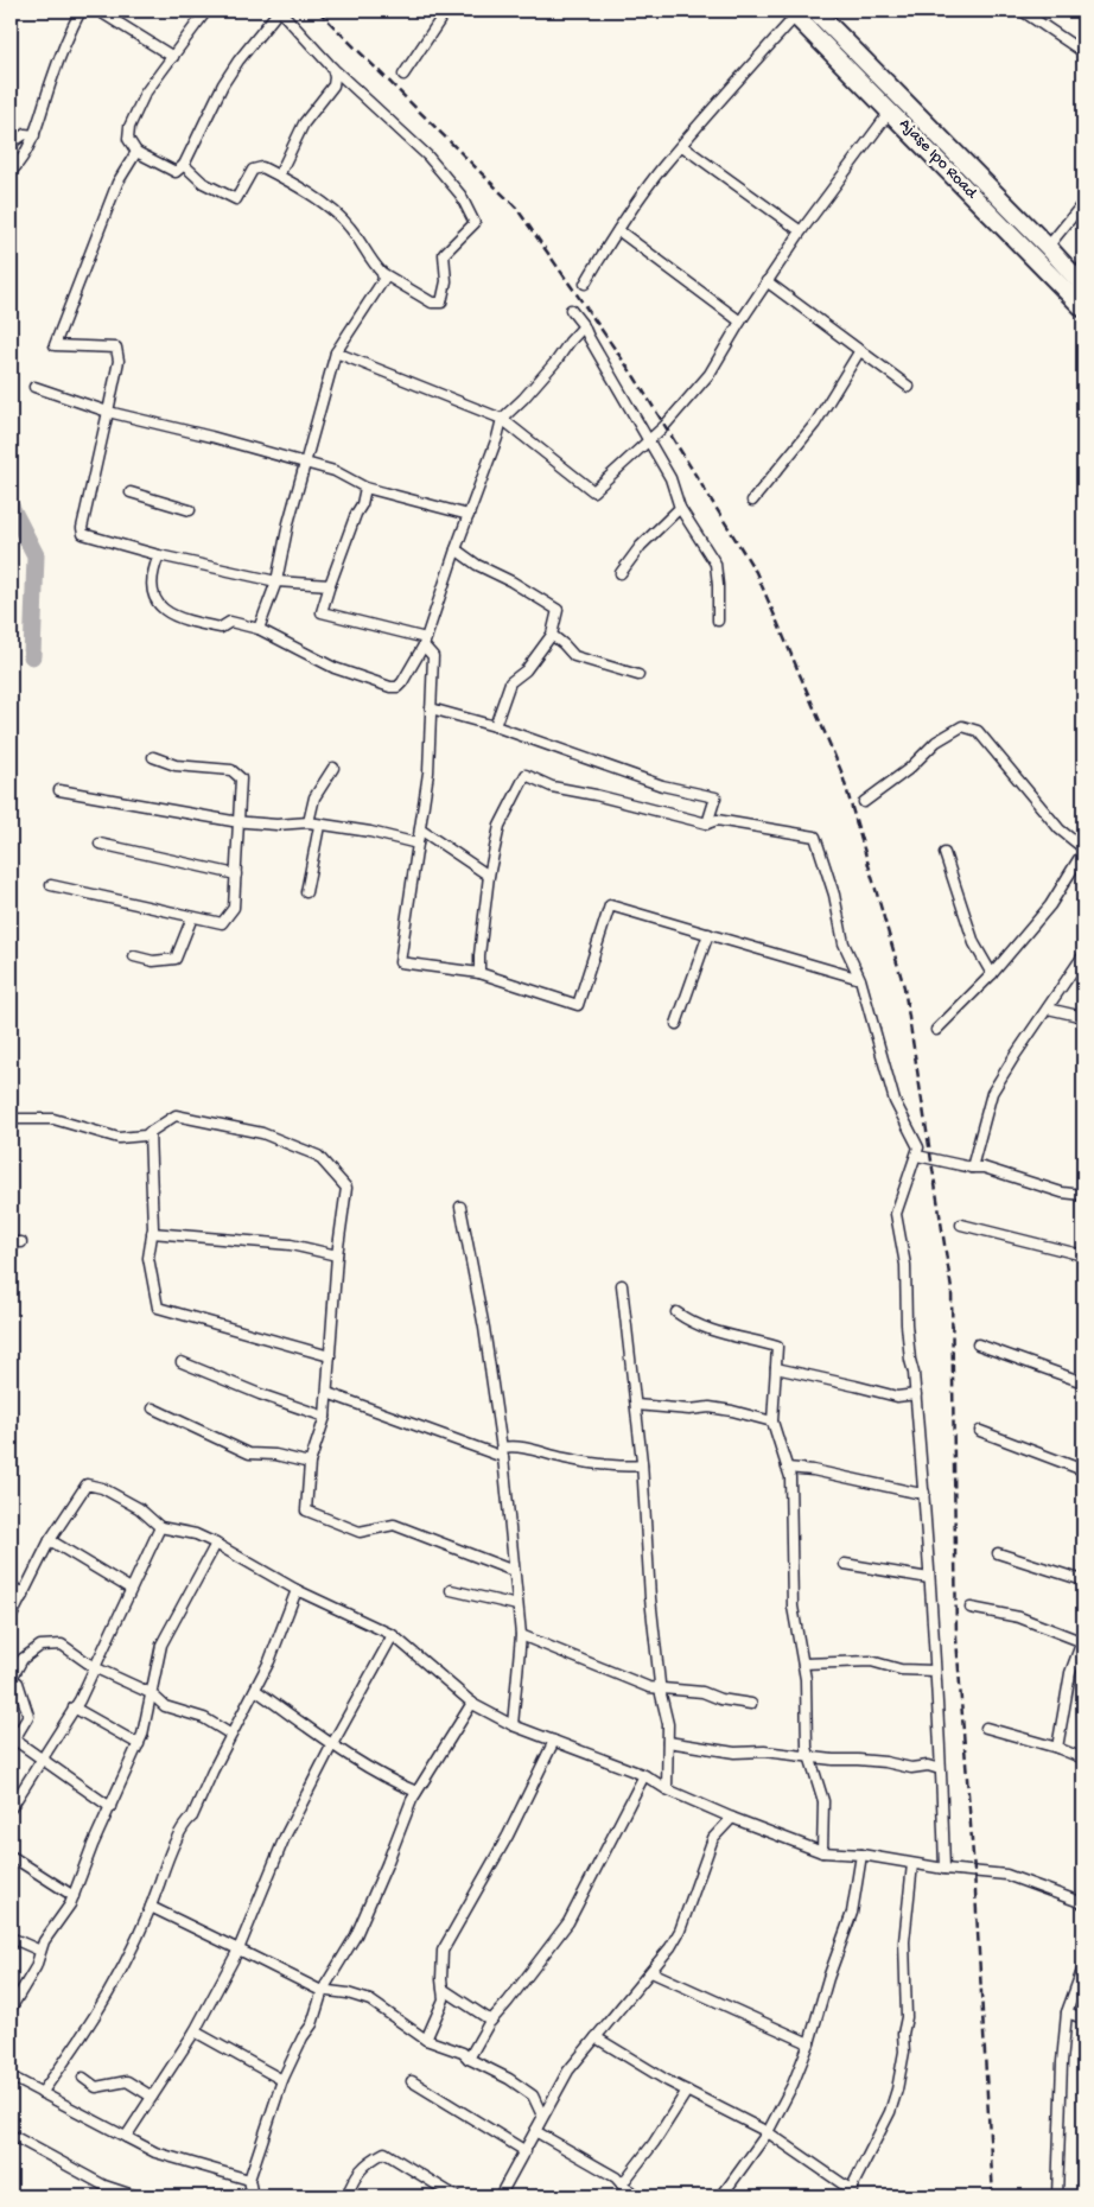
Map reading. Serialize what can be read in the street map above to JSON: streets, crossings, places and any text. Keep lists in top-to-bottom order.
{
  "streets": {
    "highway": ["Ajase Ipo Road"]
  }
}
